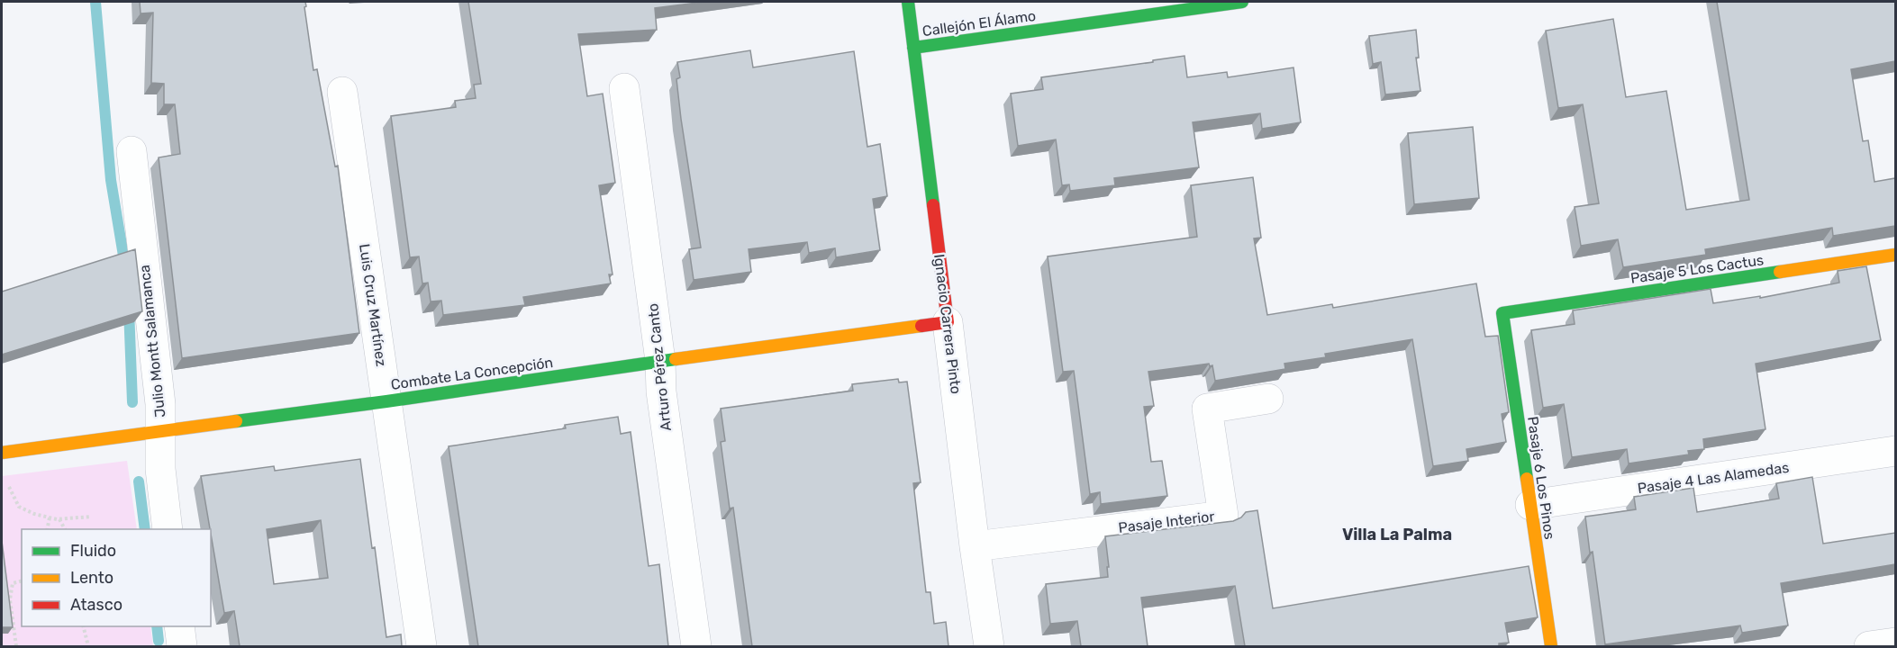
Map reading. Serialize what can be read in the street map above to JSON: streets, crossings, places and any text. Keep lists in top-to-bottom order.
{
  "streets": {
    "street": [
      "Callejón El Álamo",
      "Pasaje 5 Los Cactus",
      "Luis Cruz Martínez",
      "Ignacio Carrera Pinto",
      "Julio Montt Salamanca",
      "Arturo Pérez Canto",
      "Combate La Concepción",
      "Pasaje 6 Los Pinos",
      "Pasaje 4 Las Alamedas",
      "Pasaje Interior"
    ]
  },
  "crossings": [
    ["Callejón El Álamo", "Ignacio Carrera Pinto"],
    ["Pasaje 5 Los Cactus", "Pasaje 6 Los Pinos"],
    ["Luis Cruz Martínez", "Combate La Concepción"],
    ["Ignacio Carrera Pinto", "Combate La Concepción"],
    ["Ignacio Carrera Pinto", "Pasaje Interior"],
    ["Julio Montt Salamanca", "Combate La Concepción"],
    ["Arturo Pérez Canto", "Combate La Concepción"],
    ["Pasaje 6 Los Pinos", "Pasaje 4 Las Alamedas"]
  ],
  "districts": ["Villa La Palma"],
  "legend": ["Fluido", "Lento", "Atasco"]
}
